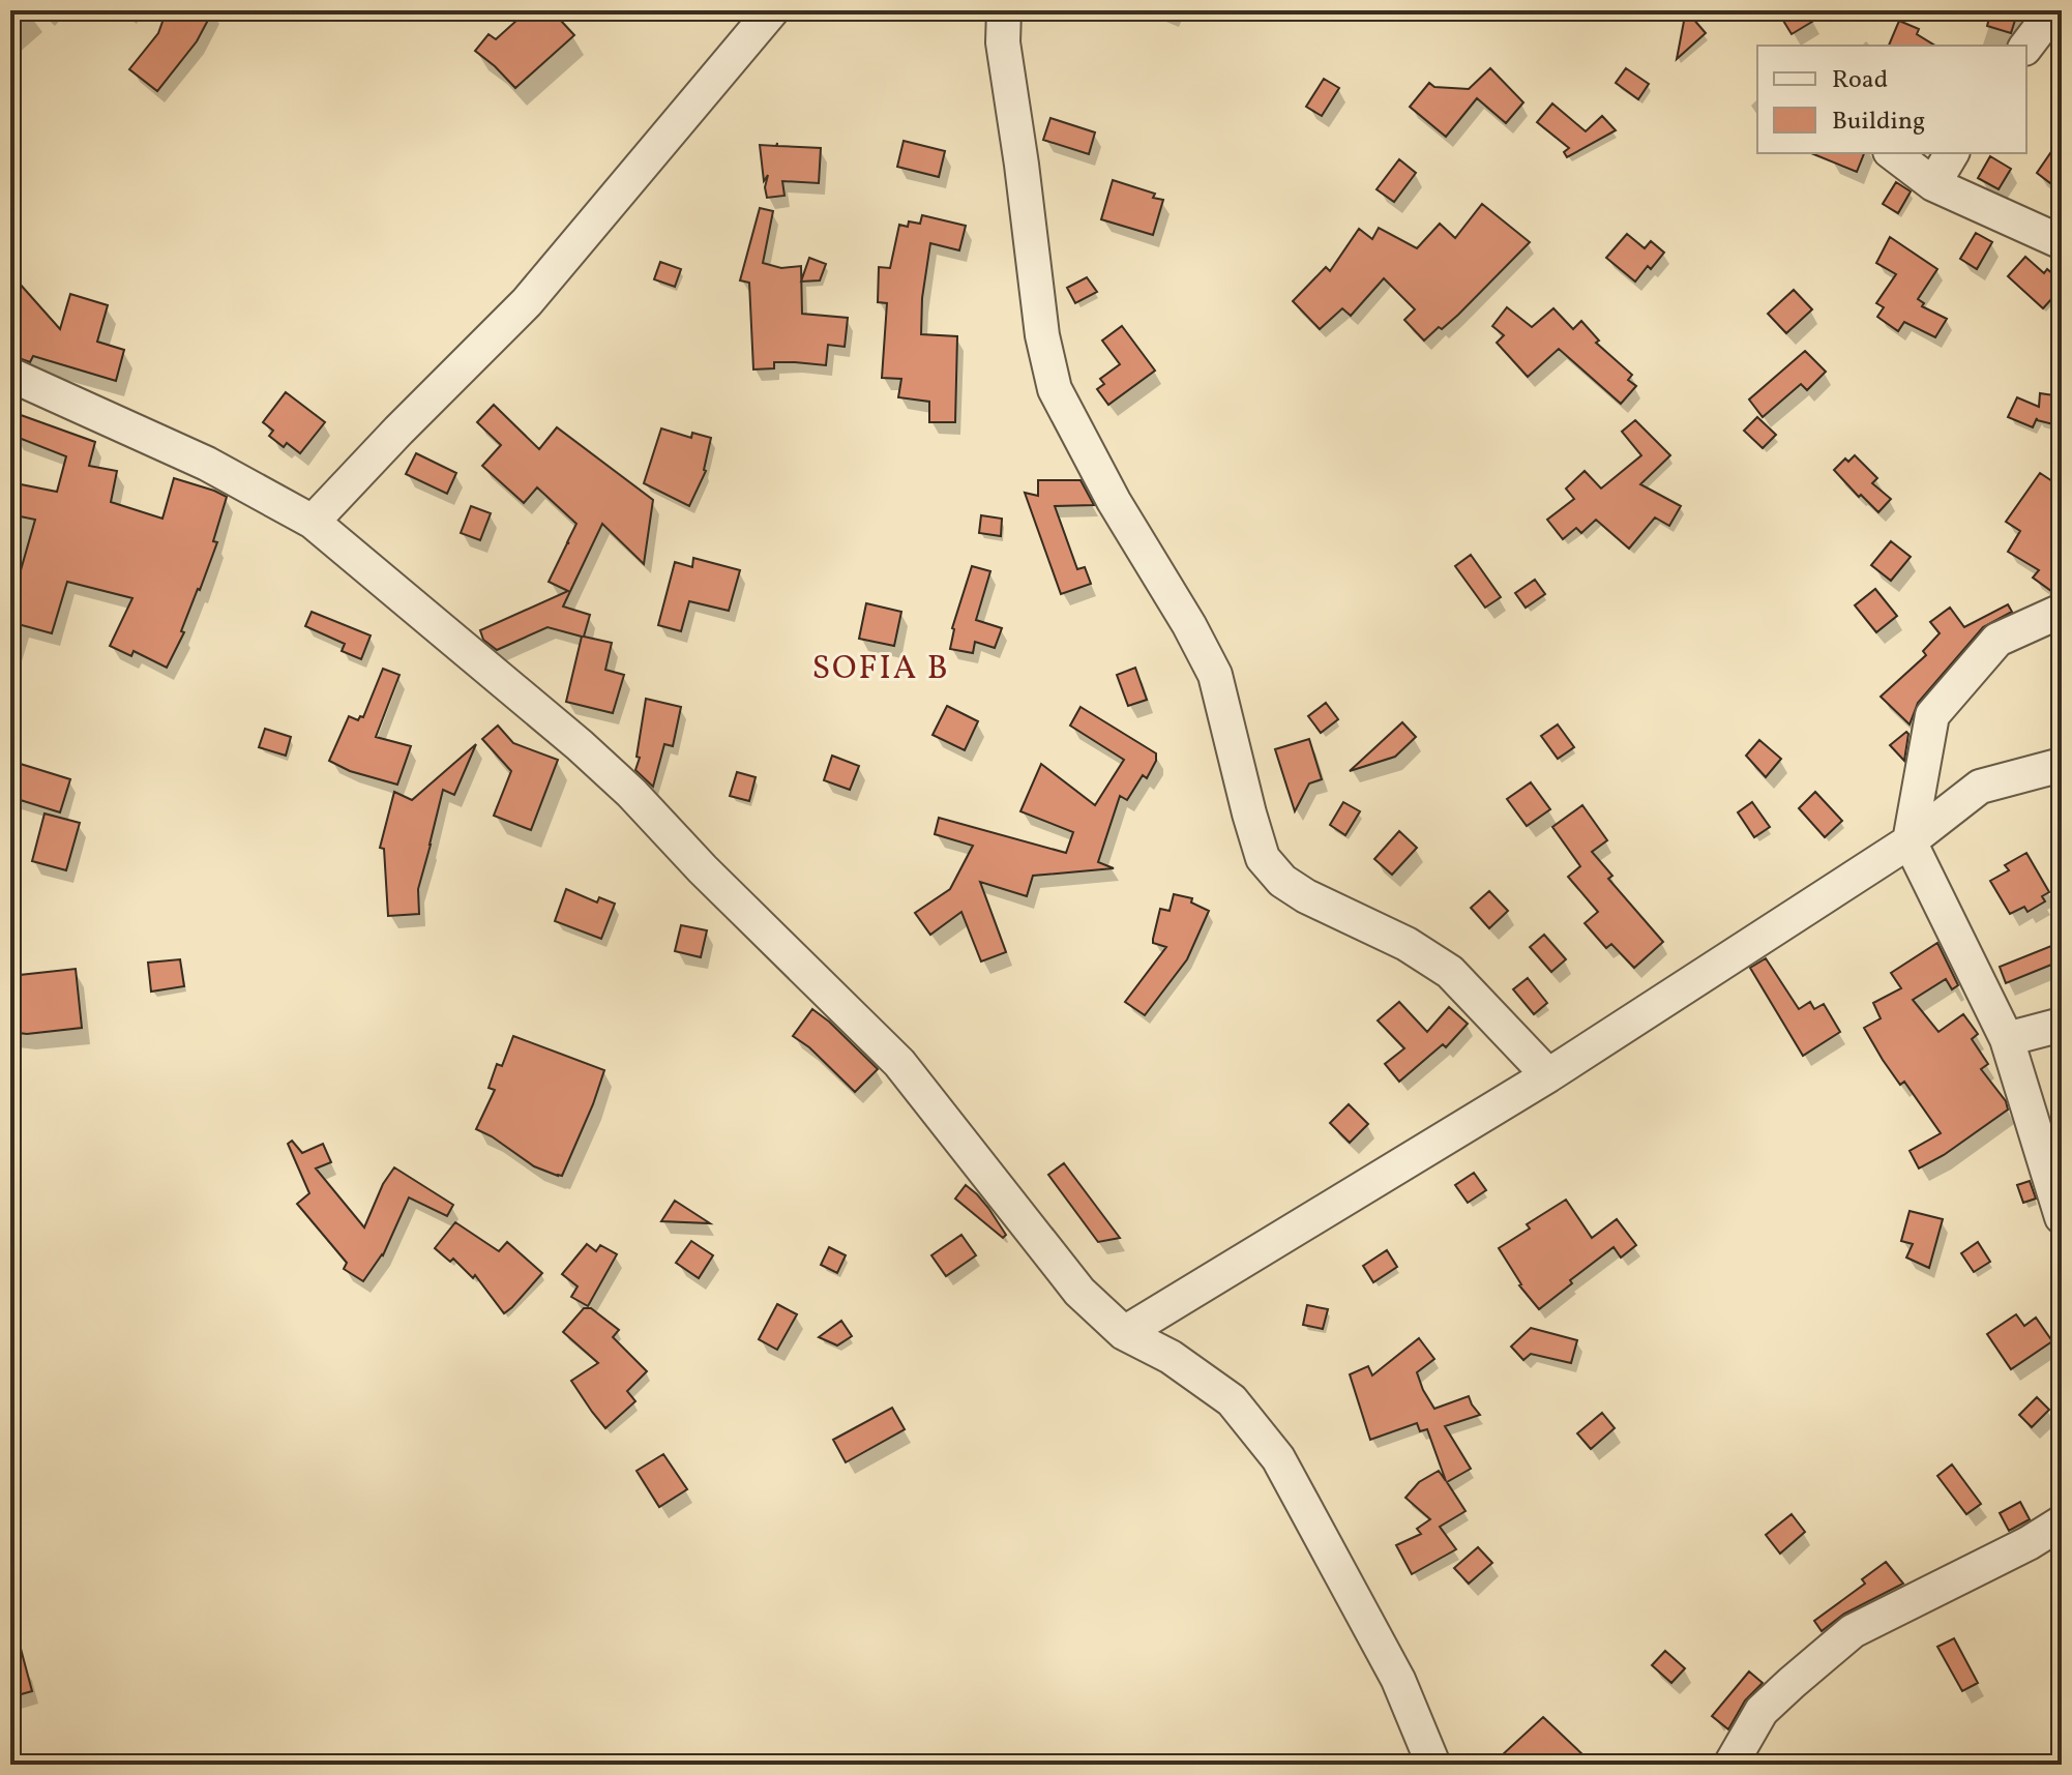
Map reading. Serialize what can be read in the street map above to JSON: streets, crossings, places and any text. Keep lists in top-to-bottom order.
{
  "districts": ["SOFIA B"],
  "legend": ["Road", "Building"]
}
